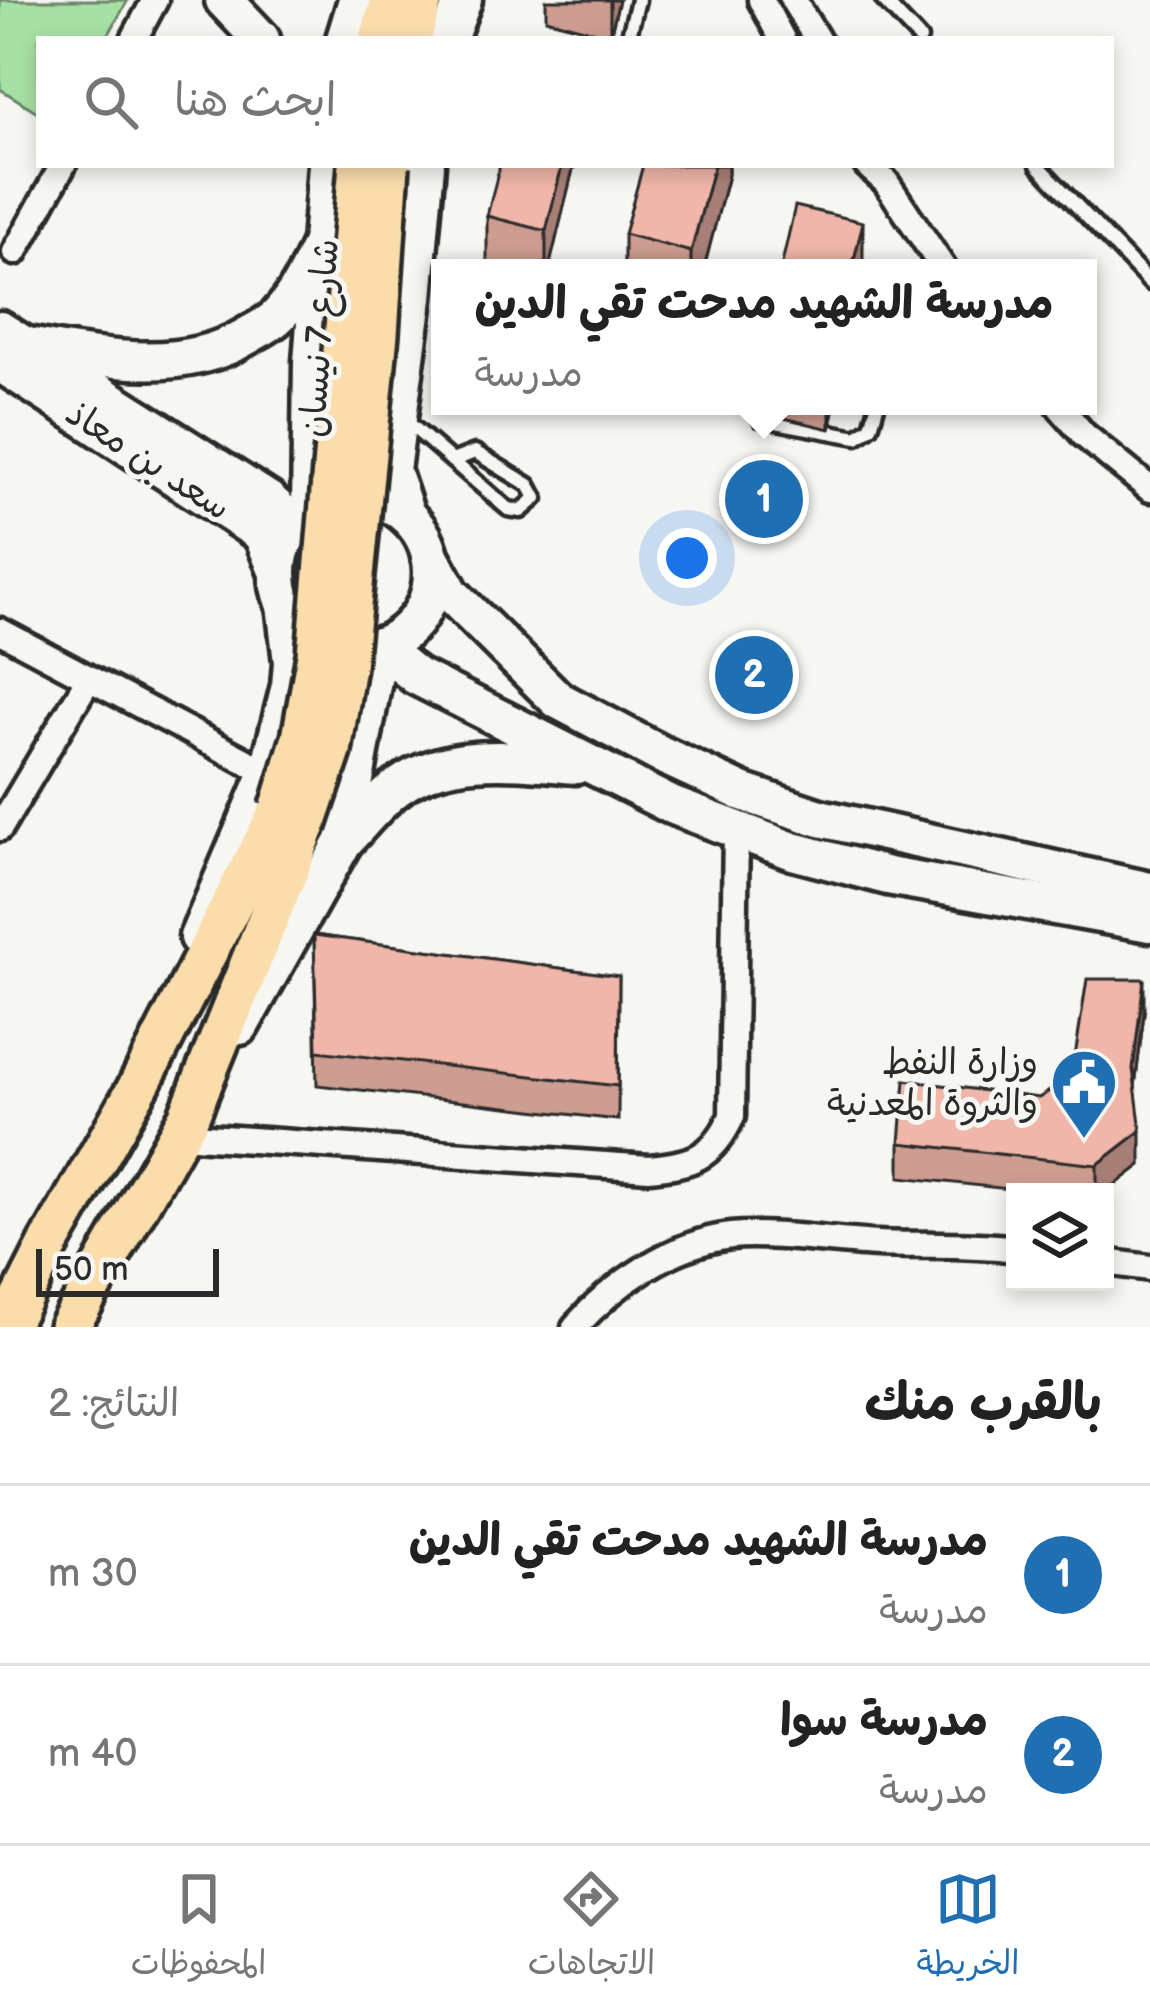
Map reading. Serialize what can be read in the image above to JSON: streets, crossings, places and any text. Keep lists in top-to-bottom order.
{
  "streets": {
    "main road": ["شارع 7 نيسان", "سعد بن معاذ"]
  },
  "crossings": [
    ["شارع 7 نيسان", "سعد بن معاذ"]
  ],
  "places": {
    "public building": ["وزارة النفط والثروة المعدنية"]
  },
  "scale_bar": "50 m",
  "page": {
    "search": "ابحث هنا",
    "popup": ["مدرسة الشهيد مدحت تقي الدين", "مدرسة"],
    "pins": ["1", "2"],
    "scale": "50 m",
    "heading": ["بالقرب منك", "النتائج: 2"],
    "list": [
      {
        "mark": "1",
        "name": "مدرسة الشهيد مدحت تقي الدين",
        "note": "مدرسة",
        "value": "30 m"
      },
      {
        "mark": "2",
        "name": "مدرسة سوا",
        "note": "مدرسة",
        "value": "40 m"
      }
    ],
    "nav": ["الخريطة", "الاتجاهات", "المحفوظات"]
  }
}
